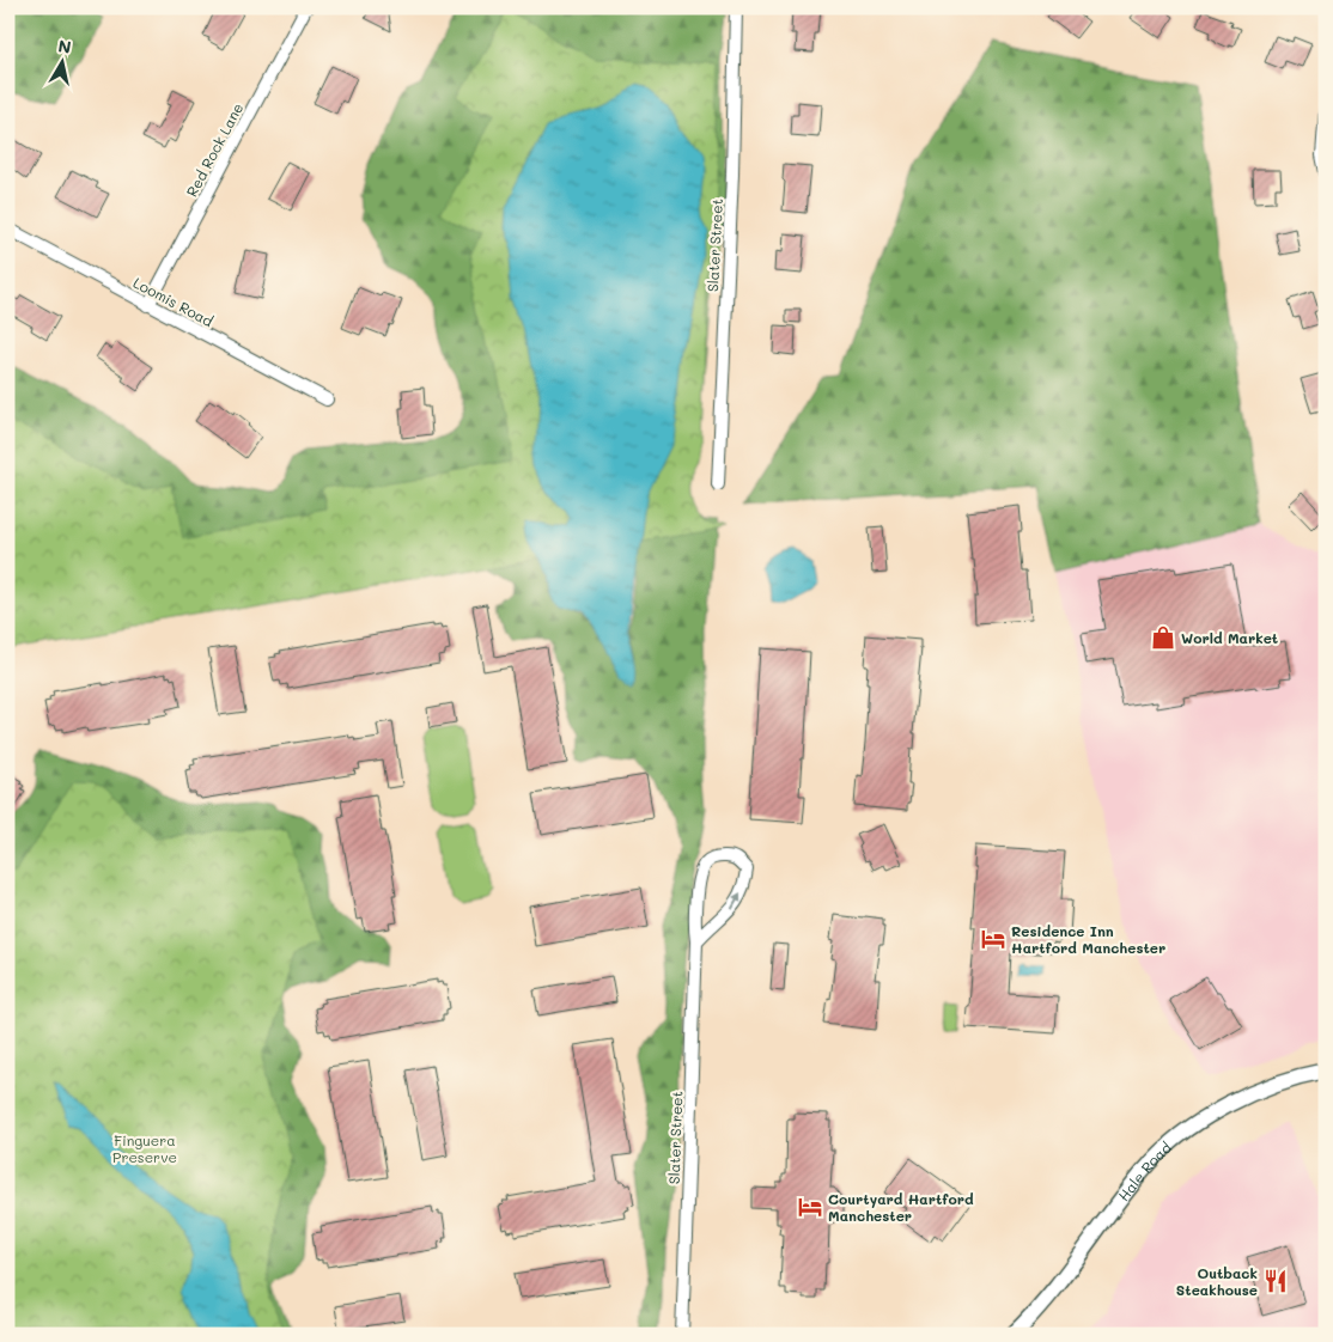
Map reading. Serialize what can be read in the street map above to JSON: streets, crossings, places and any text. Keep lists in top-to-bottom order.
{
  "streets": {
    "street": [
      "Red Rock Lane",
      "Slater Street",
      "Loomis Road",
      "Hale Road"
    ]
  },
  "crossings": [
    ["Red Rock Lane", "Loomis Road"]
  ],
  "parks": ["Finguera Preserve"],
  "places": {
    "shop": ["World Market"],
    "hotel": ["Residence Inn Hartford Manchester", "Courtyard Hartford Manchester"],
    "restaurant": ["Outback Steakhouse"]
  },
  "north": "top"
}
